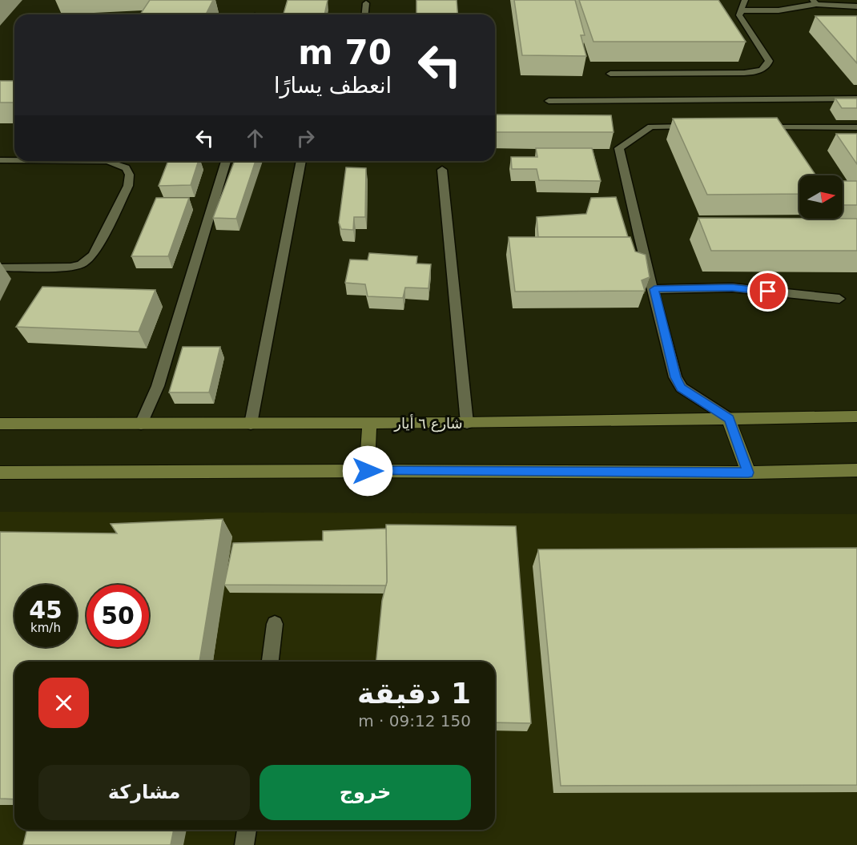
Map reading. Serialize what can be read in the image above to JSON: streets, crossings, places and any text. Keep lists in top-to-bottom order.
{
  "streets": {
    "main road": ["شارع ٦ أيار"]
  },
  "north": "right",
  "page": {
    "turn": ["70 m", "انعطف يسارًا"],
    "speed": "45 km/h",
    "limit": "50",
    "heading": ["1 دقيقة", "150 m · 09:12"],
    "buttons": ["خروج", "مشاركة"]
  }
}
